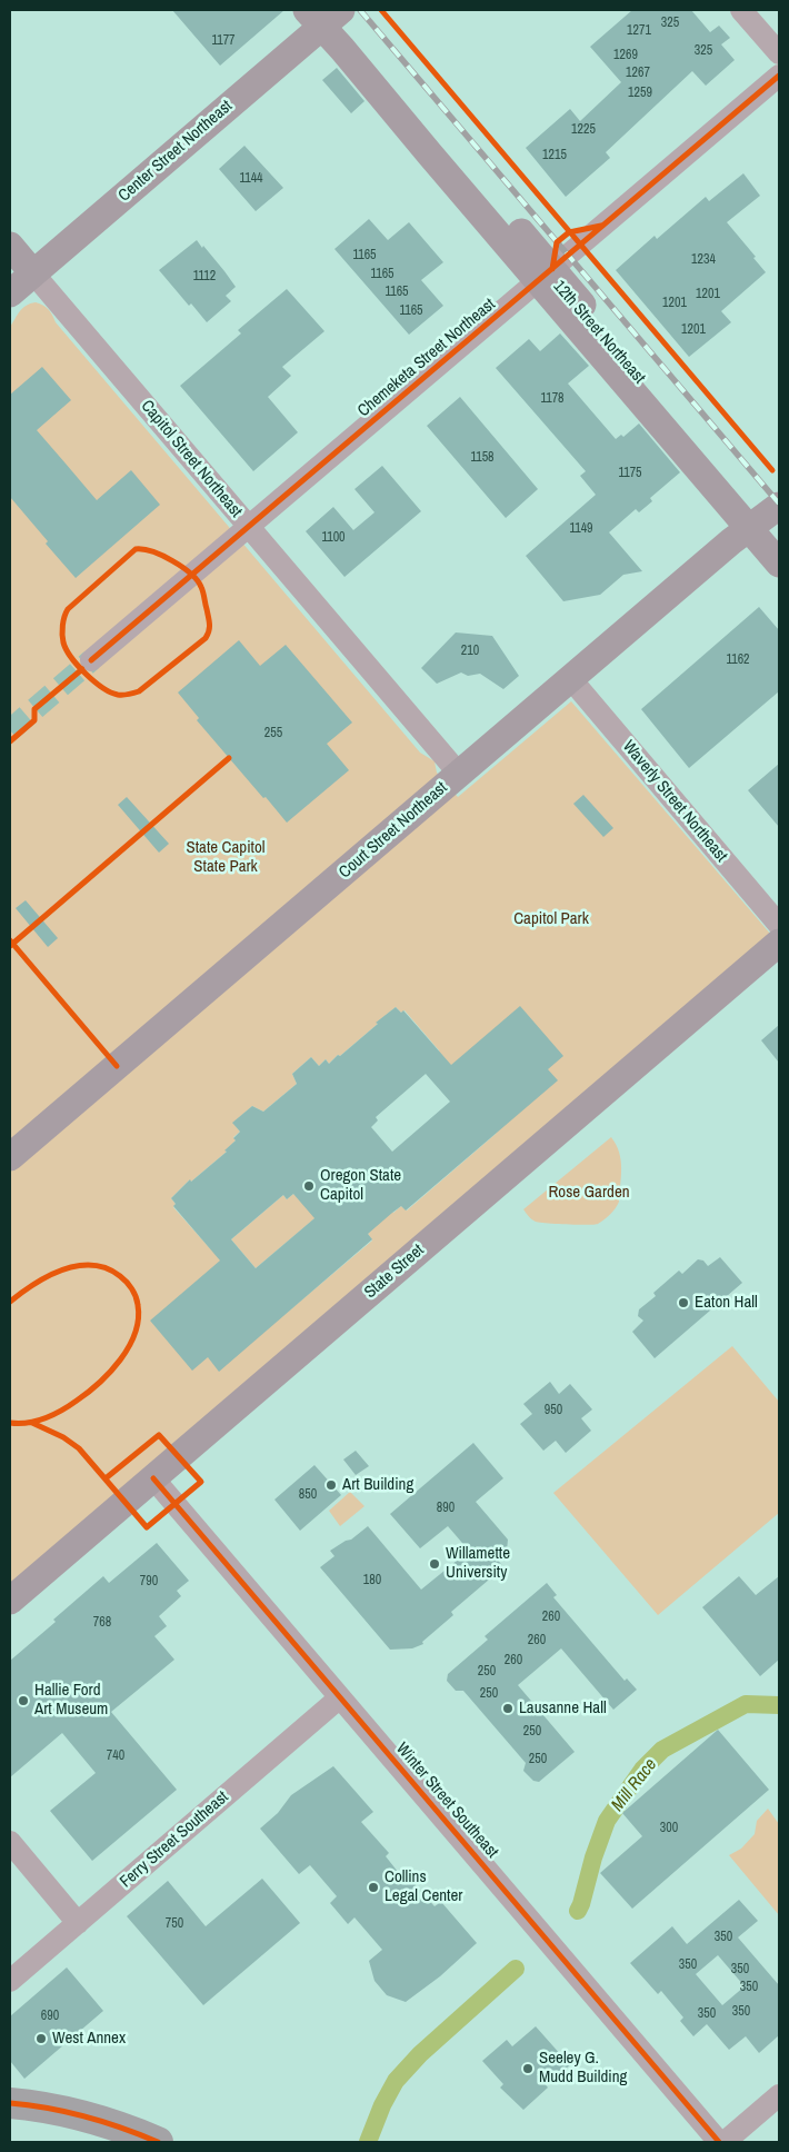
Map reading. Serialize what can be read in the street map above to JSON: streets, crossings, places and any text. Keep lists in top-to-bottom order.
{
  "streets": {
    "main road": [
      "Center Street Northeast",
      "12th Street Northeast",
      "Capitol Street Northeast",
      "Court Street Northeast",
      "State Street"
    ],
    "street": [
      "Chemeketa Street Northeast",
      "Waverly Street Northeast",
      "Winter Street Southeast",
      "Ferry Street Southeast"
    ]
  },
  "crossings": [
    ["Center Street Northeast", "12th Street Northeast"],
    ["Center Street Northeast", "Capitol Street Northeast"],
    ["12th Street Northeast", "Chemeketa Street Northeast"],
    ["12th Street Northeast", "Court Street Northeast"],
    ["Chemeketa Street Northeast", "Capitol Street Northeast"],
    ["Capitol Street Northeast", "Court Street Northeast"],
    ["Waverly Street Northeast", "Court Street Northeast"],
    ["State Street", "Winter Street Southeast"],
    ["Winter Street Southeast", "Ferry Street Southeast"]
  ],
  "water": ["Mill Race"],
  "parks": ["State Capitol State Park", "Capitol Park", "Rose Garden"],
  "places": [
    "Oregon State Capitol",
    "Eaton Hall",
    "Art Building",
    "Willamette University",
    "Hallie Ford Art Museum",
    "Lausanne Hall",
    "Collins Legal Center",
    "West Annex",
    "Seeley G. Mudd Building"
  ],
  "house_numbers": [
    "325",
    "1271",
    "1177",
    "325",
    "1269",
    "1267",
    "1259",
    "1225",
    "1215",
    "1144",
    "1165",
    "1234",
    "1165",
    "1112",
    "1165",
    "1201",
    "1201",
    "1165",
    "1201",
    "1178",
    "1158",
    "1175",
    "1149",
    "1100",
    "210",
    "1162",
    "255",
    "950",
    "850",
    "890",
    "180",
    "790",
    "260",
    "768",
    "260",
    "260",
    "250",
    "250",
    "250",
    "740",
    "250",
    "300",
    "750",
    "350",
    "350",
    "350",
    "350",
    "350",
    "350",
    "690"
  ]
}
